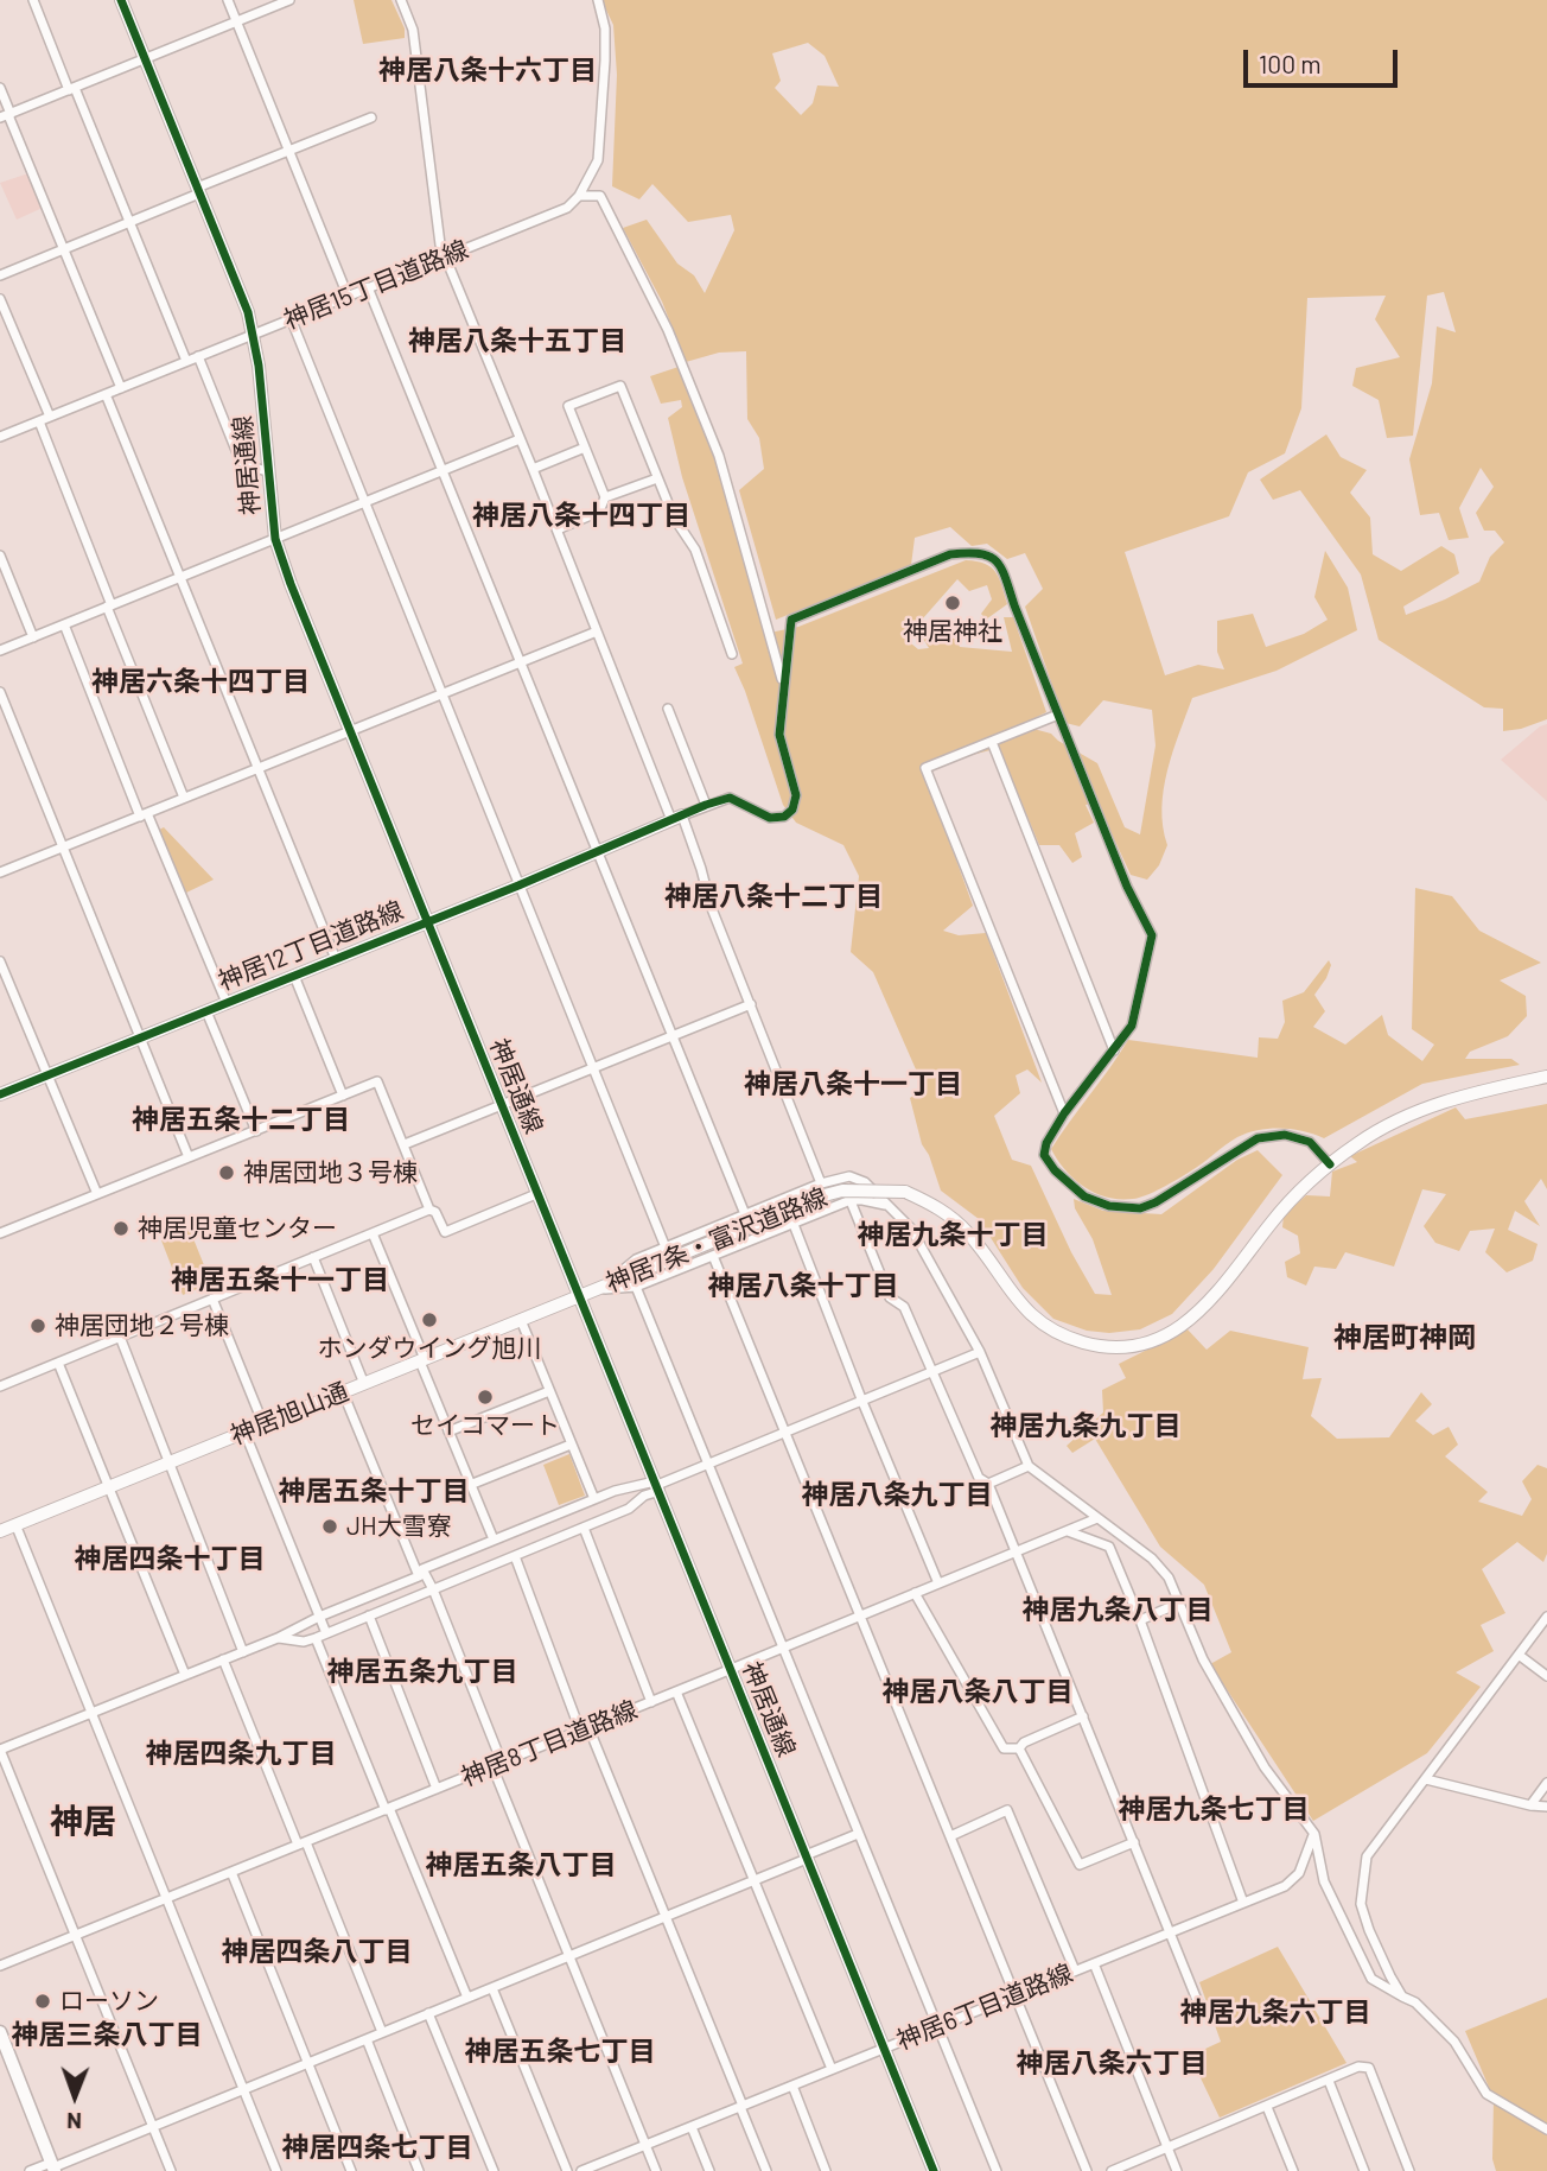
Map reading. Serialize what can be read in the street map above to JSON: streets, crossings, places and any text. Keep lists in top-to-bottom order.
{
  "streets": {
    "street": [
      "神居15丁目道路線",
      "神居通線",
      "神居12丁目道路線",
      "神居7条・富沢道路線",
      "神居旭山通",
      "神居8丁目道路線",
      "神居6丁目道路線"
    ]
  },
  "crossings": [
    ["神居15丁目道路線", "神居通線"],
    ["神居通線", "神居12丁目道路線"],
    ["神居通線", "神居7条・富沢道路線"],
    ["神居通線", "神居旭山通"],
    ["神居通線", "神居8丁目道路線"],
    ["神居通線", "神居6丁目道路線"],
    ["神居7条・富沢道路線", "神居旭山通"]
  ],
  "districts": [
    "神居八条十六丁目",
    "神居八条十五丁目",
    "神居八条十四丁目",
    "神居六条十四丁目",
    "神居八条十二丁目",
    "神居八条十一丁目",
    "神居五条十二丁目",
    "神居九条十丁目",
    "神居五条十一丁目",
    "神居八条十丁目",
    "神居町神岡",
    "神居九条九丁目",
    "神居五条十丁目",
    "神居八条九丁目",
    "神居四条十丁目",
    "神居九条八丁目",
    "神居五条九丁目",
    "神居八条八丁目",
    "神居四条九丁目",
    "神居九条七丁目",
    "神居",
    "神居五条八丁目",
    "神居四条八丁目",
    "神居九条六丁目",
    "神居三条八丁目",
    "神居五条七丁目",
    "神居八条六丁目",
    "神居四条七丁目"
  ],
  "places": [
    "神居神社",
    "神居団地３号棟",
    "神居児童センター",
    "ホンダウイング旭川",
    "神居団地２号棟",
    "セイコマート",
    "JH大雪寮",
    "ローソン"
  ],
  "scale_bar": "100 m",
  "north": "bottom"
}
